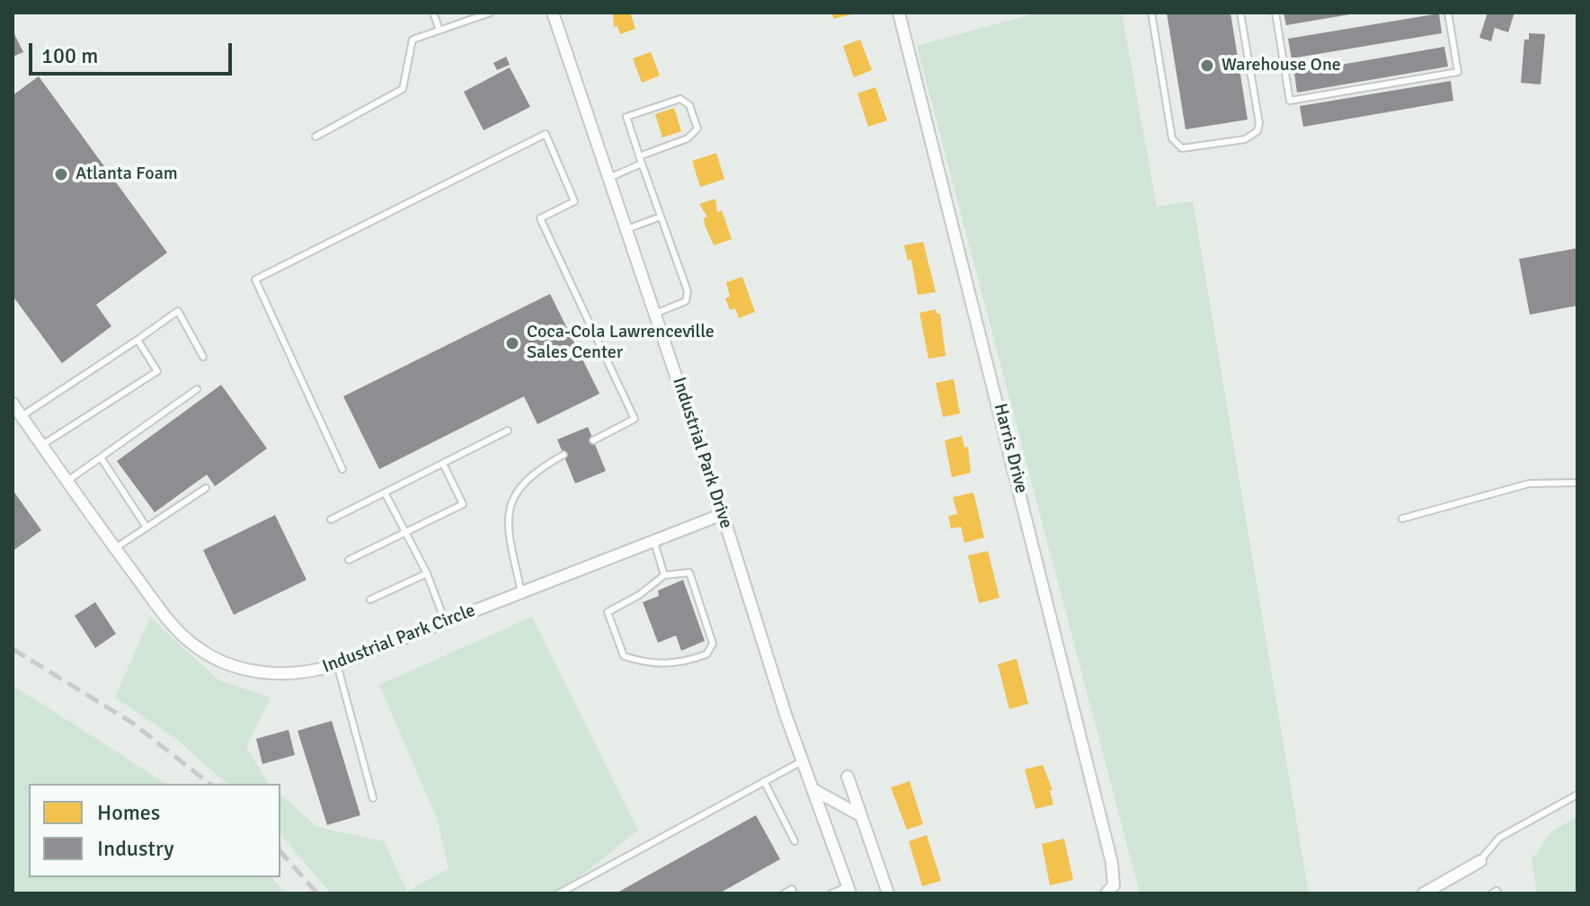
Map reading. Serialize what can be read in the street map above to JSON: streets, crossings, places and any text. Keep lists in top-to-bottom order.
{
  "streets": {
    "street": ["Harris Drive", "Industrial Park Drive", "Industrial Park Circle"]
  },
  "crossings": [
    ["Industrial Park Drive", "Industrial Park Circle"]
  ],
  "places": ["Warehouse One", "Atlanta Foam", "Coca-Cola Lawrenceville Sales Center"],
  "legend": ["Homes", "Industry"],
  "scale_bar": "100 m"
}
